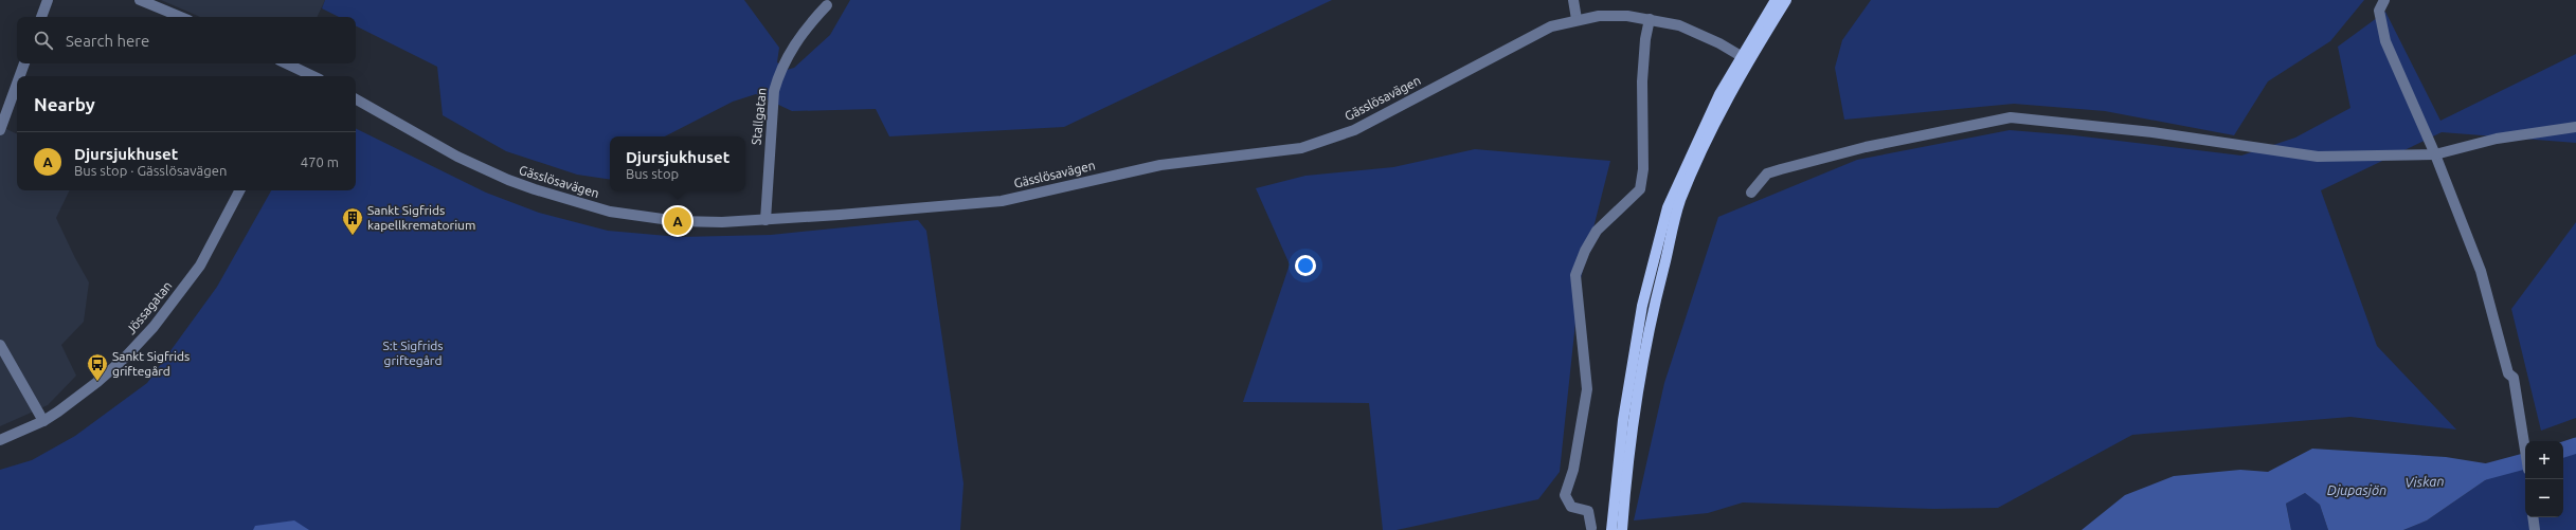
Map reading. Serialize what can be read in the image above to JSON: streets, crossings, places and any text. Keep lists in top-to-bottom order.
{
  "streets": {
    "street": ["Gässlösavägen", "Stallgatan", "Jössagatan"]
  },
  "crossings": [
    ["Gässlösavägen", "Stallgatan"]
  ],
  "water": ["Viskan", "Djupasjön"],
  "parks": ["S:t Sigfrids griftegård"],
  "places": {
    "building": ["Sankt Sigfrids kapellkrematorium"],
    "bus stop": ["Sankt Sigfrids griftegård"]
  },
  "page": {
    "search": "Search here",
    "heading": "Nearby",
    "list": [
      {
        "mark": "A",
        "name": "Djursjukhuset",
        "note": "Bus stop · Gässlösavägen",
        "value": "470 m"
      }
    ],
    "popup": ["Djursjukhuset", "Bus stop"],
    "pins": "A",
    "map_buttons": ["+", "−"]
  }
}
